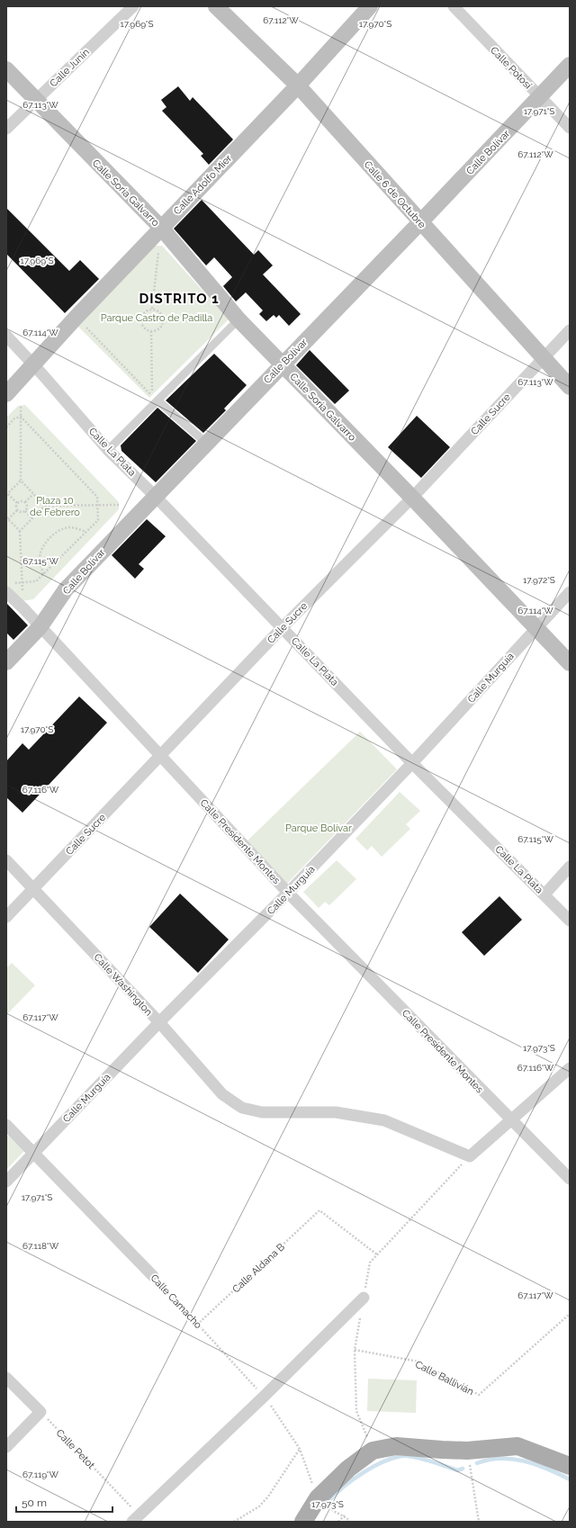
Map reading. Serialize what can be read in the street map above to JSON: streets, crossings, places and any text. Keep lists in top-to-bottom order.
{
  "streets": {
    "main road": [
      "Calle Bolívar",
      "Calle Adolfo Mier",
      "Calle Soria Galvarro",
      "Calle 6 de Octubre"
    ],
    "street": [
      "Calle Junín",
      "Calle Potosí",
      "Calle Sucre",
      "Calle La Plata",
      "Calle Murguía",
      "Calle Presidente Montes",
      "Calle Washington",
      "Calle Camacho"
    ],
    "path": ["Calle Aldana B", "Calle Ballivián", "Calle Petot"]
  },
  "crossings": [
    ["Calle Junín", "Calle Soria Galvarro"],
    ["Calle Potosí", "Calle Bolívar"],
    ["Calle Bolívar", "Calle Soria Galvarro"],
    ["Calle Bolívar", "Calle 6 de Octubre"],
    ["Calle Bolívar", "Calle La Plata"],
    ["Calle Bolívar", "Calle Presidente Montes"],
    ["Calle Adolfo Mier", "Calle Soria Galvarro"],
    ["Calle Adolfo Mier", "Calle 6 de Octubre"],
    ["Calle Adolfo Mier", "Calle La Plata"],
    ["Calle Soria Galvarro", "Calle Sucre"],
    ["Calle Soria Galvarro", "Calle Murguía"],
    ["Calle 6 de Octubre", "Calle Sucre"],
    ["Calle Sucre", "Calle La Plata"],
    ["Calle Sucre", "Calle Presidente Montes"],
    ["Calle Sucre", "Calle Washington"],
    ["Calle La Plata", "Calle Murguía"],
    ["Calle Murguía", "Calle Presidente Montes"],
    ["Calle Murguía", "Calle Washington"],
    ["Calle Murguía", "Calle Camacho"],
    ["Calle Aldana B", "Calle Camacho"]
  ],
  "districts": ["DISTRITO 1"],
  "parks": ["Parque Castro de Padilla", "Plaza 10 de Febrero", "Parque Bolívar"],
  "scale_bar": "50 m",
  "coordinates": [
    "67.112°W",
    "17.969°S",
    "17.970°S",
    "67.113°W",
    "17.971°S",
    "67.114°W",
    "67.115°W",
    "17.972°S",
    "67.116°W",
    "67.117°W",
    "17.973°S",
    "67.118°W",
    "67.119°W"
  ]
}
